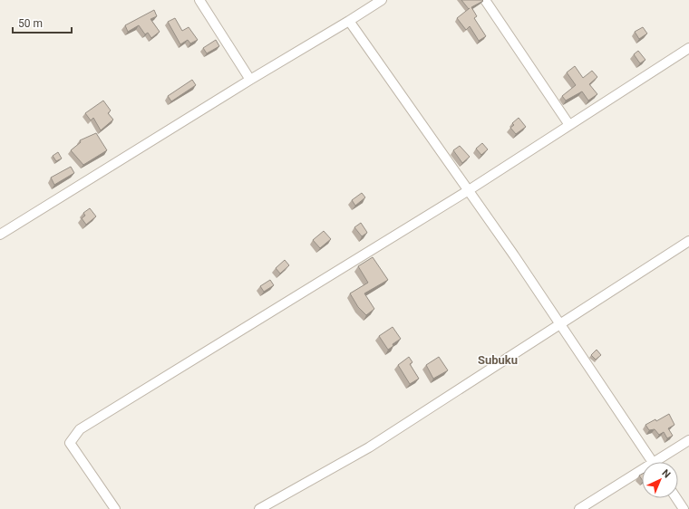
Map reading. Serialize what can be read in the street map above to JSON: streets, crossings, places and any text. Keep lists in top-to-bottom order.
{
  "districts": ["Subuku"],
  "scale_bar": "50 m",
  "north": "top right"
}
